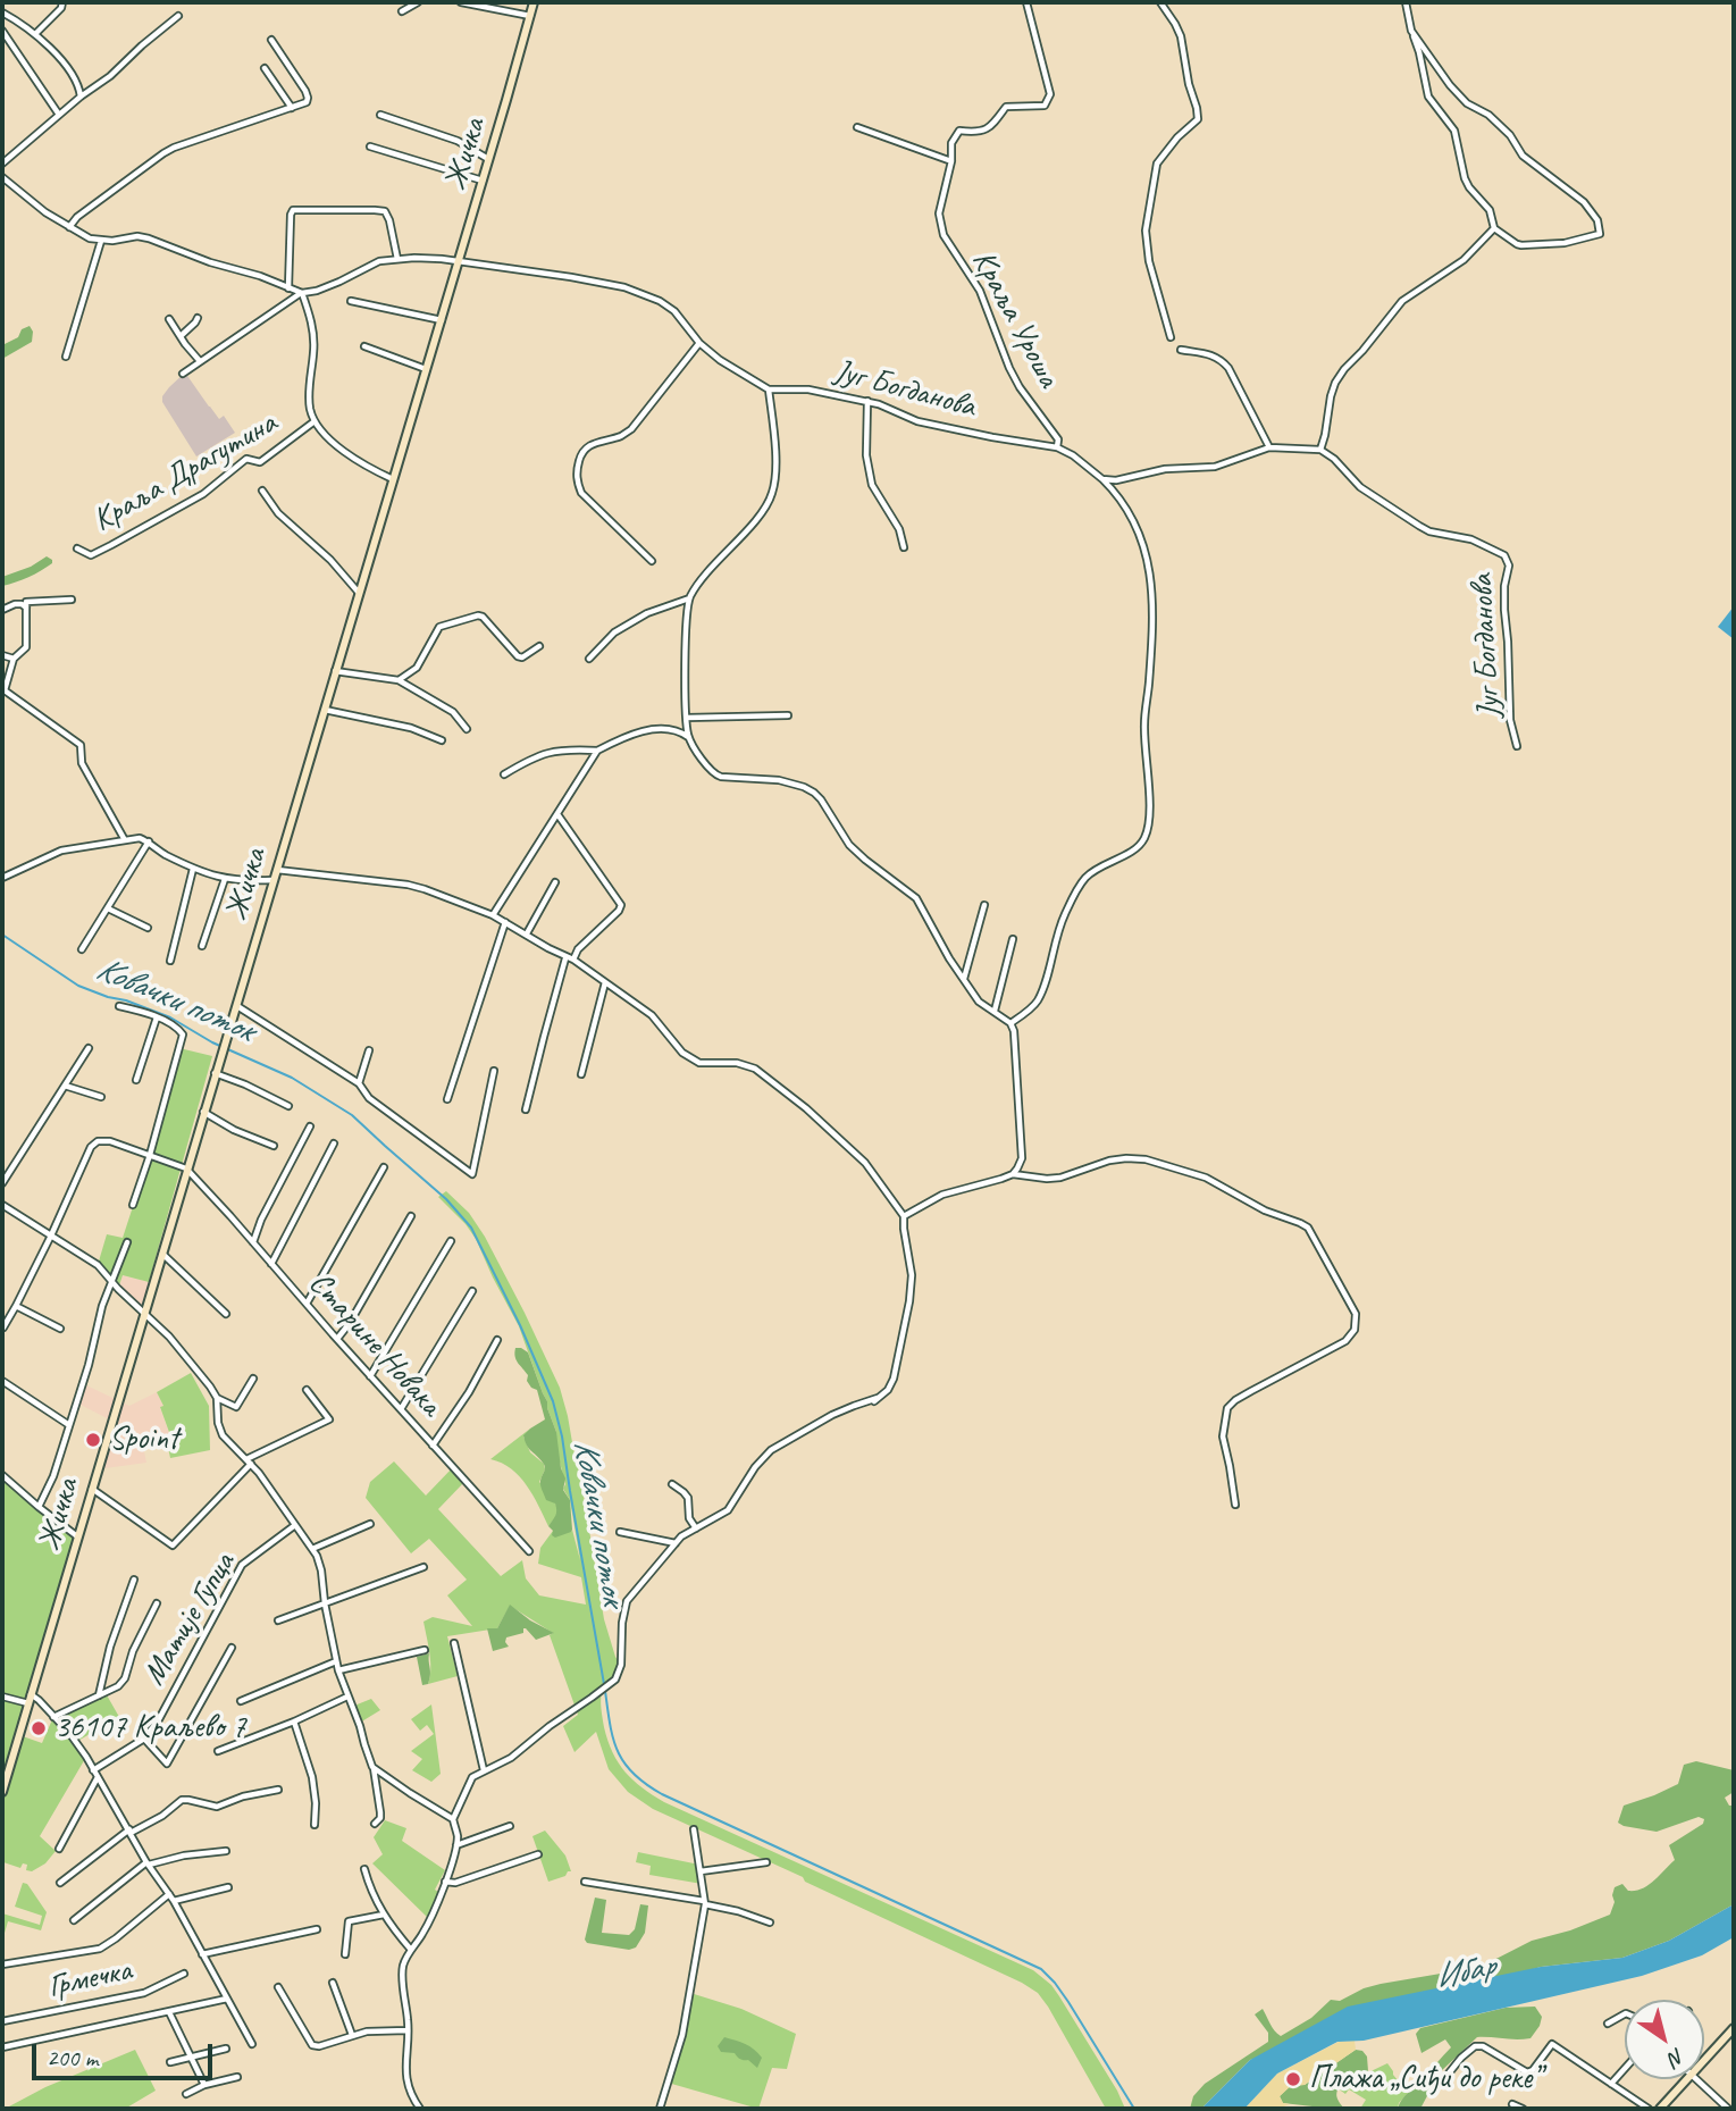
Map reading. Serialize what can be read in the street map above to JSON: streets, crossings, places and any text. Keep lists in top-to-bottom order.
{
  "streets": {
    "main road": ["Жичка"],
    "street": [
      "Краља Уроша",
      "Југ Богданова",
      "Краља Драгутина",
      "Старине Новака",
      "Матије Гупца",
      "Грмечка"
    ]
  },
  "crossings": [
    ["Жичка", "Старине Новака"],
    ["Краља Уроша", "Југ Богданова"]
  ],
  "water": ["Ковачки поток", "Ибар"],
  "places": ["Spoint", "36107 Краљево 7", "Плажа „Сиђи до реке”"],
  "scale_bar": "200 m",
  "north": "bottom right"
}
